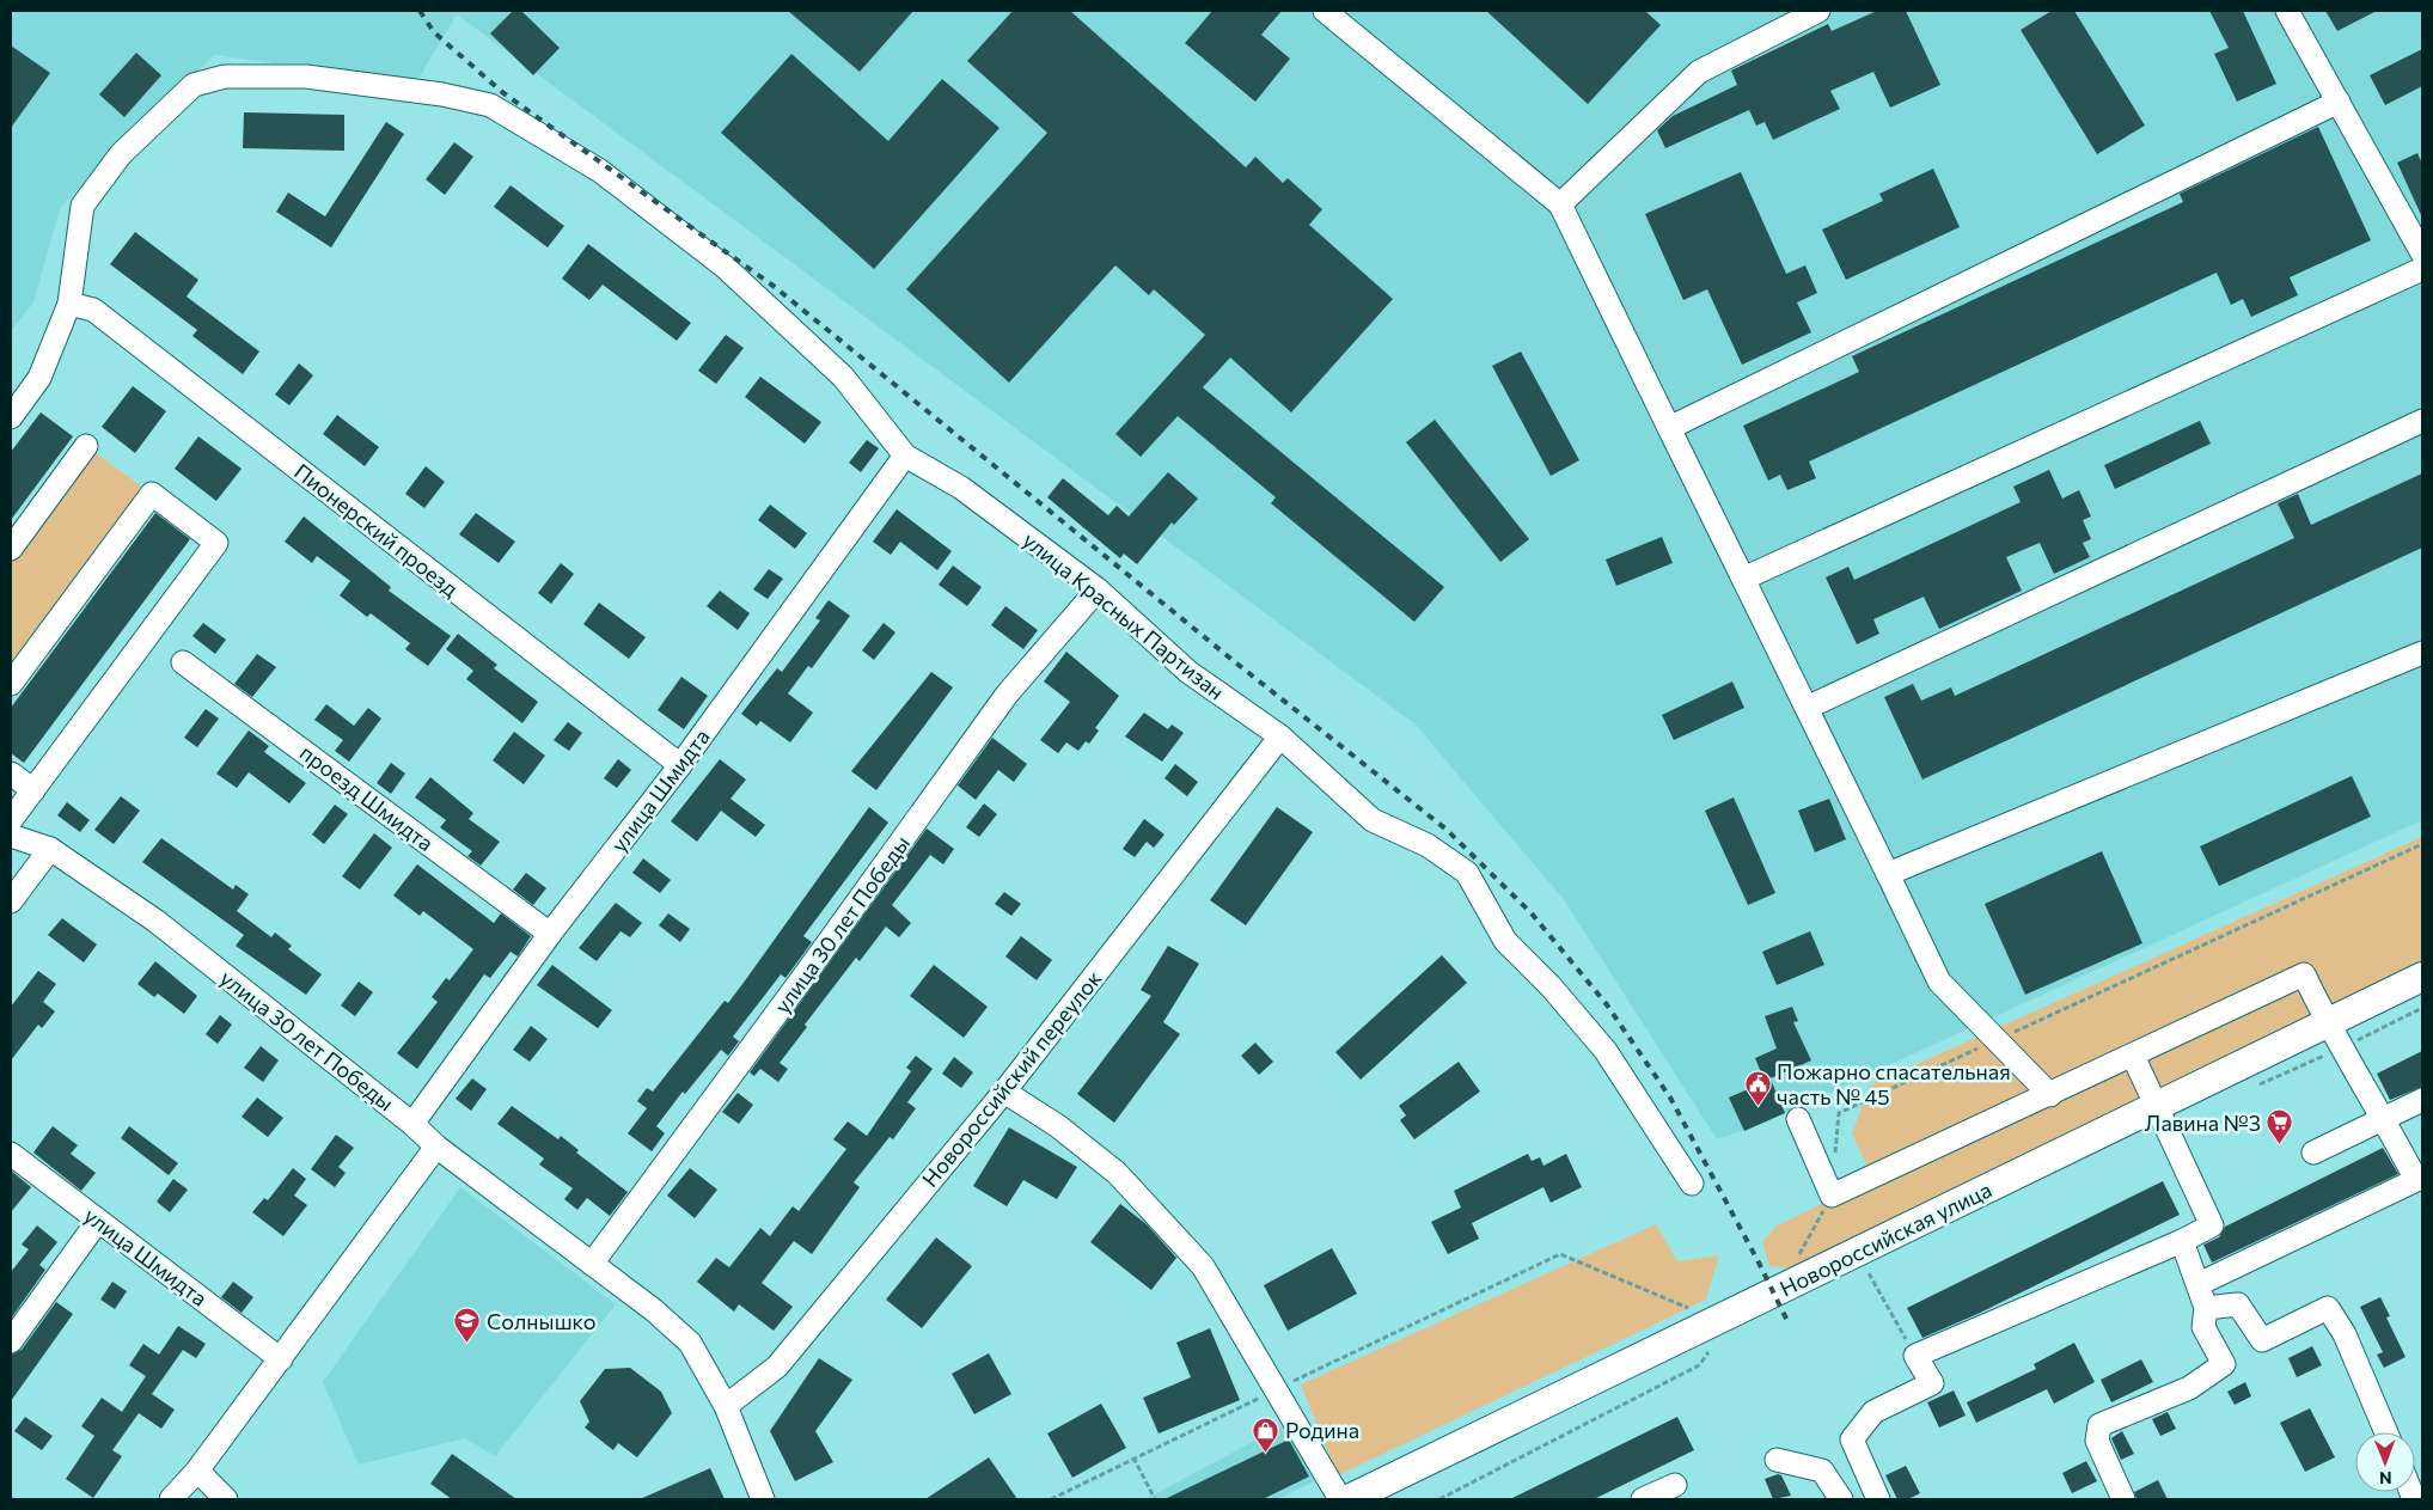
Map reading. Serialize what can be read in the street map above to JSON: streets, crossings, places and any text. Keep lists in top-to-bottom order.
{
  "streets": {
    "main road": ["Новороссийская улица"],
    "street": [
      "Пионерский проезд",
      "улица Красных Партизан",
      "улица Шмидта",
      "проезд Шмидта",
      "улица 30 лет Победы",
      "Новороссийский переулок"
    ]
  },
  "crossings": [
    ["Пионерский проезд", "улица Красных Партизан"],
    ["Пионерский проезд", "улица Шмидта"],
    ["улица Красных Партизан", "улица Шмидта"],
    ["улица Красных Партизан", "улица 30 лет Победы"],
    ["улица Красных Партизан", "Новороссийский переулок"],
    ["улица Шмидта", "проезд Шмидта"],
    ["улица Шмидта", "улица 30 лет Победы"],
    ["улица 30 лет Победы", "Новороссийский переулок"]
  ],
  "places": {
    "public building": ["Пожарно спасательная часть № 45"],
    "supermarket": ["Лавина №3"],
    "school or university": ["Солнышко"],
    "shop": ["Родина"]
  },
  "north": "bottom"
}
